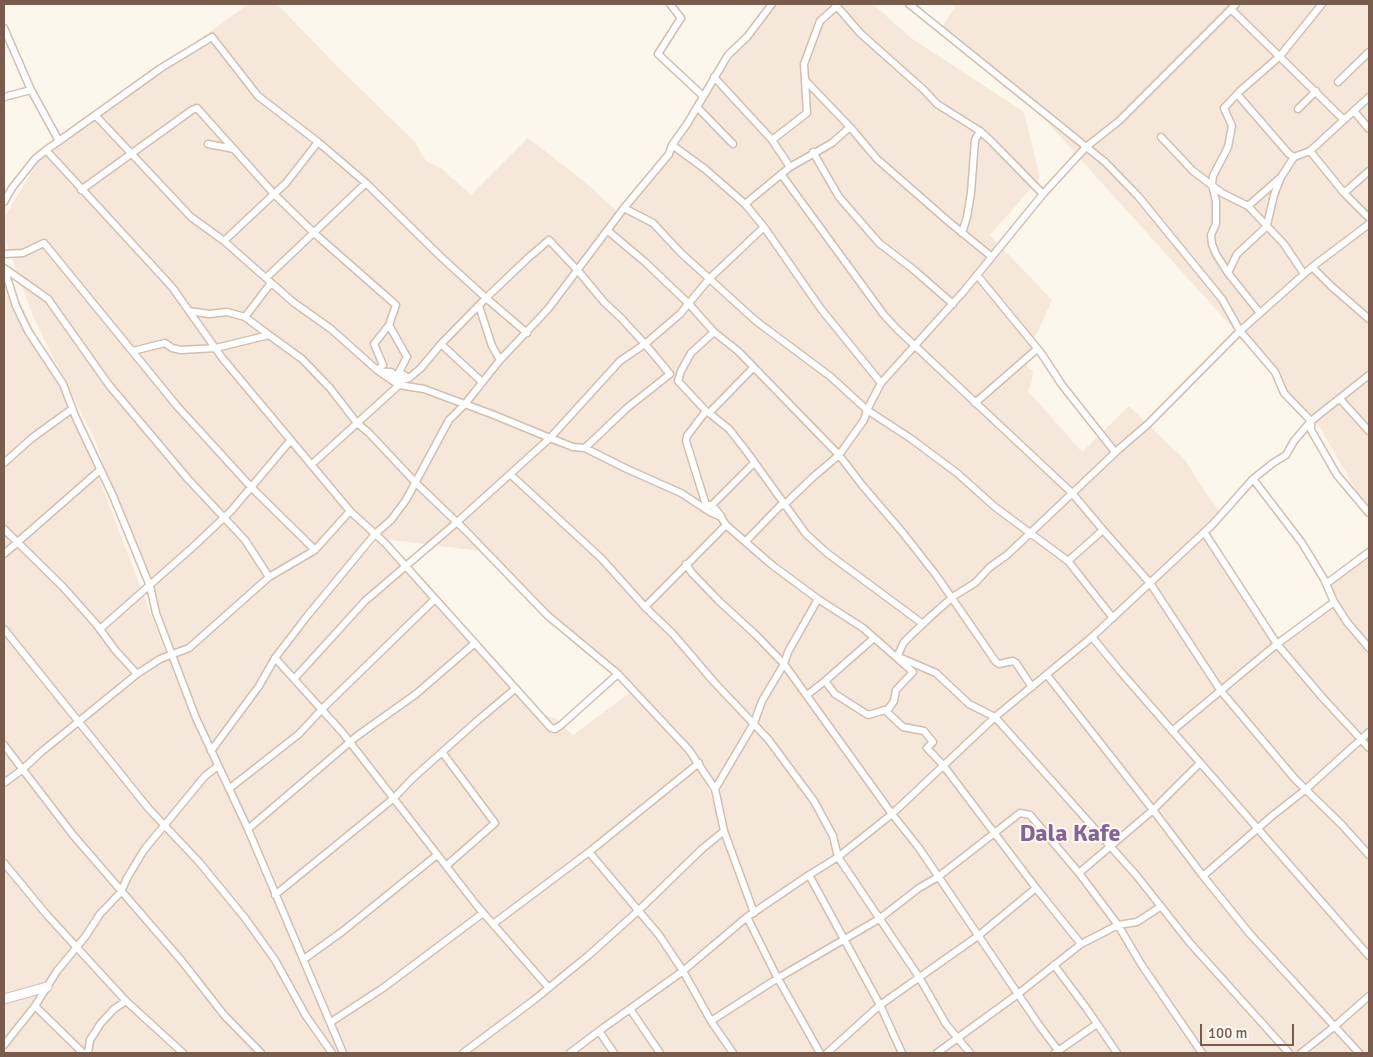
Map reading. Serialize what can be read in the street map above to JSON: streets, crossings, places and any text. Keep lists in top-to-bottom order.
{
  "districts": ["Dala Kafe"],
  "scale_bar": "100 m"
}
